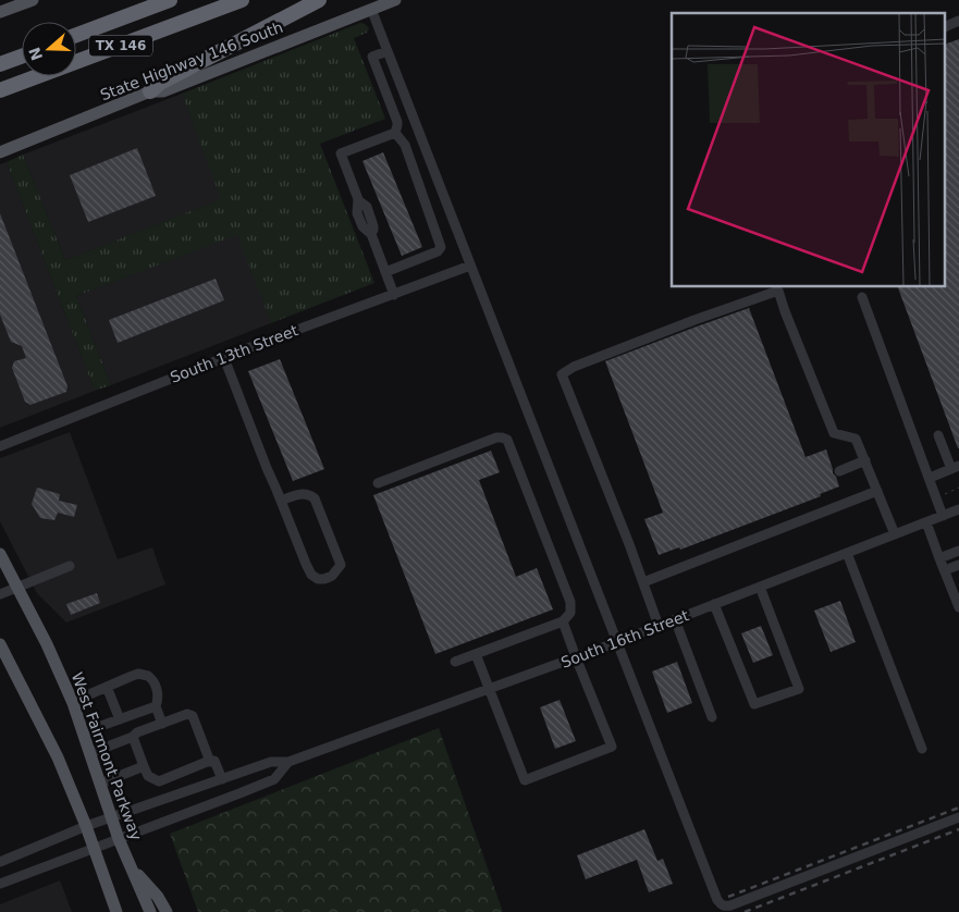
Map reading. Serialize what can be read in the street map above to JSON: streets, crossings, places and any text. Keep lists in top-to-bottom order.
{
  "streets": {
    "highway": ["TX 146"],
    "main road": ["State Highway 146 South", "West Fairmont Parkway"],
    "street": ["South 13th Street", "South 16th Street"]
  },
  "crossings": [
    ["South 16th Street", "West Fairmont Parkway"]
  ],
  "north": "left"
}
